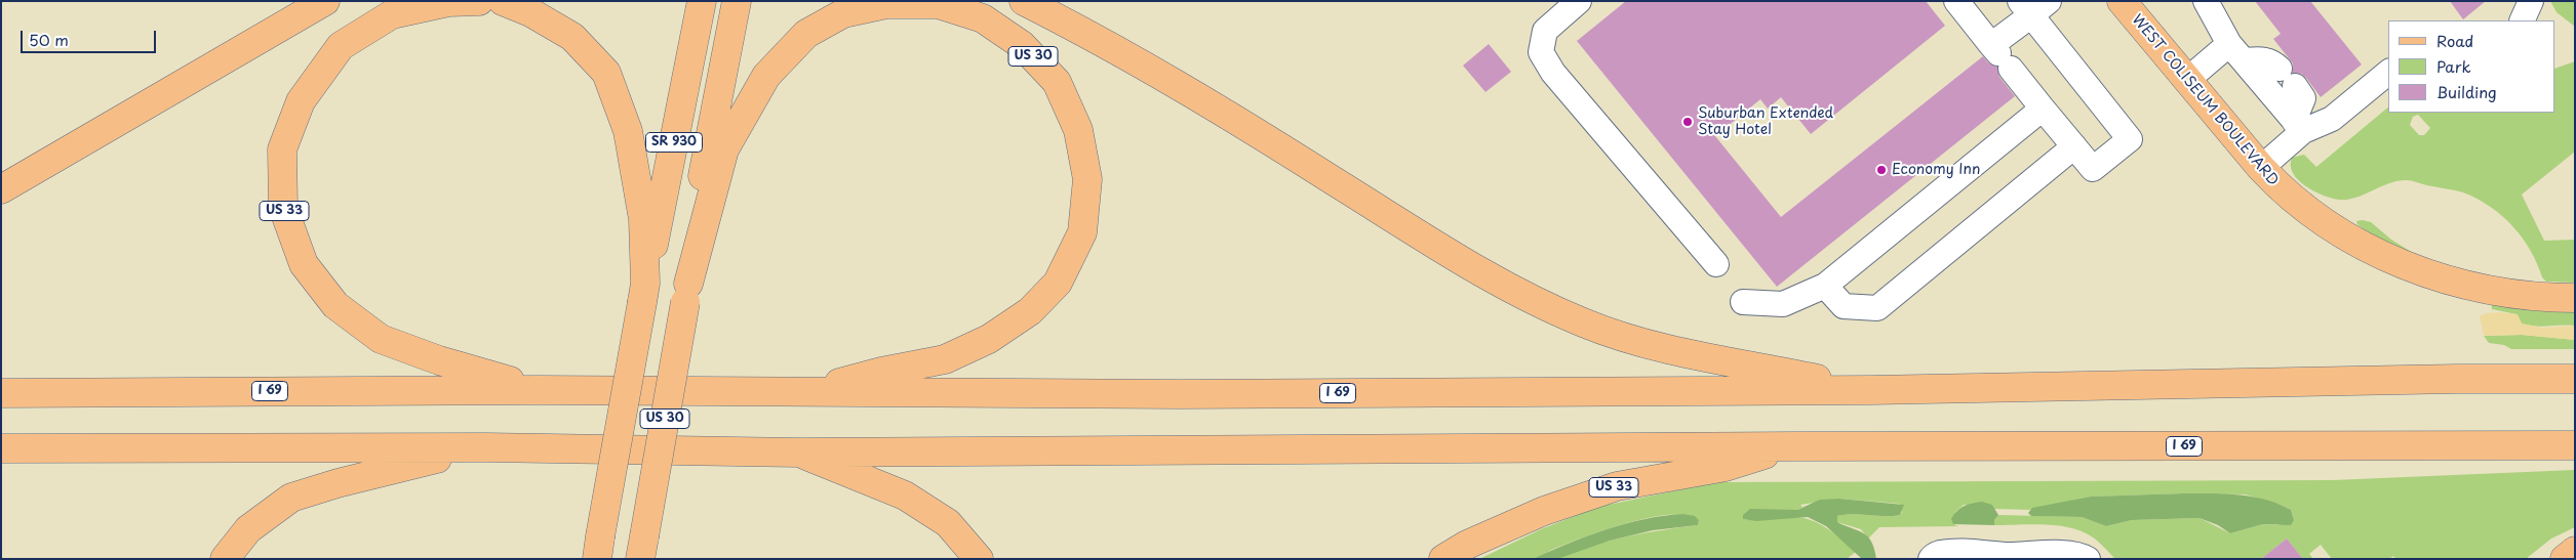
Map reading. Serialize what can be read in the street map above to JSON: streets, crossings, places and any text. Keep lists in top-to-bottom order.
{
  "streets": {
    "main road": [
      "US 30",
      "WEST COLISEUM BOULEVARD",
      "SR 930",
      "US 33",
      "I 69"
    ]
  },
  "crossings": [
    ["US 30", "SR 930"],
    ["US 30", "I 69"],
    ["US 33", "I 69"]
  ],
  "places": ["Suburban Extended Stay Hotel", "Economy Inn"],
  "legend": ["Road", "Park", "Building"],
  "scale_bar": "50 m"
}
